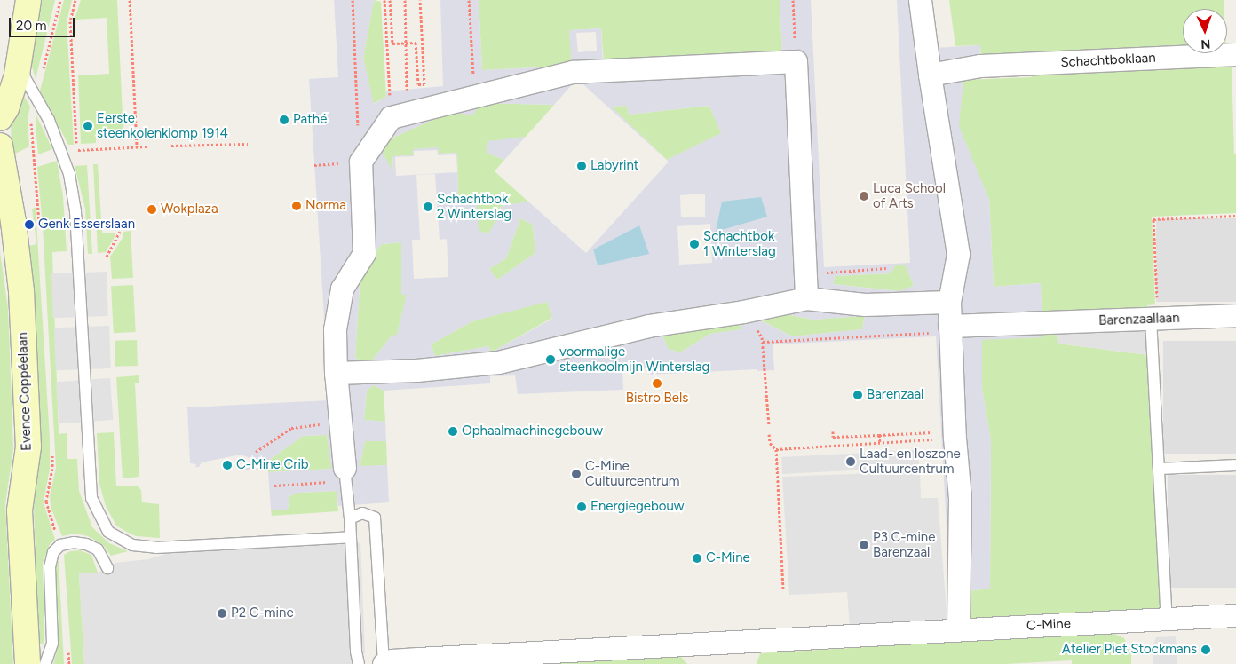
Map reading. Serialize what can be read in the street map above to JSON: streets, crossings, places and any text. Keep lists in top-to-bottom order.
{
  "streets": {
    "street": [
      "Schachtboklaan",
      "Barenzaallaan",
      "Evence Coppéelaan",
      "C-Mine"
    ]
  },
  "places": [
    "Pathé",
    "Eerste steenkolenklomp 1914",
    "Labyrint",
    "Luca School of Arts",
    "Norma",
    "Schachtbok 2 Winterslag",
    "Wokplaza",
    "Genk Esserslaan",
    "Schachtbok 1 Winterslag",
    "voormalige steenkoolmijn Winterslag",
    "Bistro Bels",
    "Barenzaal",
    "Ophaalmachinegebouw",
    "Laad- en loszone Cultuurcentrum",
    "C-Mine Crib",
    "C-Mine Cultuurcentrum",
    "Energiegebouw",
    "P3 C-mine Barenzaal",
    "C-Mine",
    "P2 C-mine",
    "Atelier Piet Stockmans"
  ],
  "scale_bar": "20 m",
  "north": "bottom"
}
